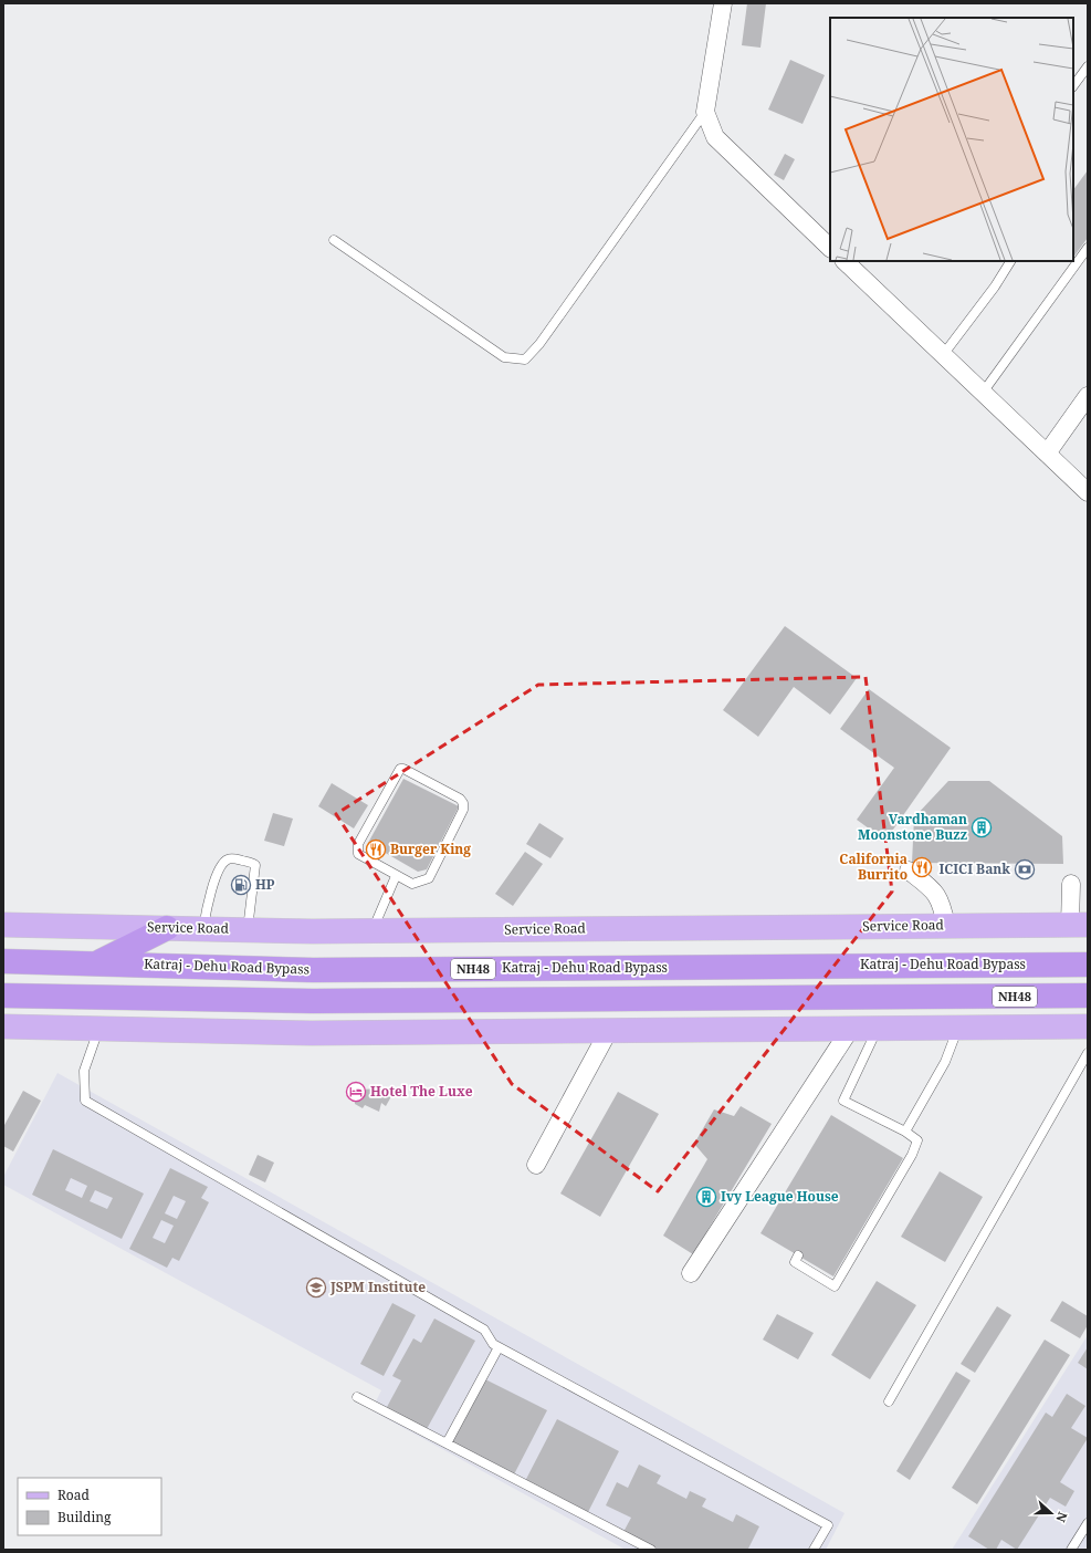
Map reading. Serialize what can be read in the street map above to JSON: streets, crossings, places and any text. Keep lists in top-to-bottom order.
{
  "streets": {
    "highway": ["Katraj - Dehu Road Bypass", "NH48"],
    "main road": ["Service Road"]
  },
  "places": {
    "building": ["Vardhaman Moonstone Buzz", "Ivy League House"],
    "restaurant": ["Burger King", "California Burrito"],
    "bank": ["ICICI Bank"],
    "fuel station": ["HP"],
    "hotel": ["Hotel The Luxe"],
    "school or university": ["JSPM Institute"]
  },
  "legend": ["Road", "Building"],
  "north": "right"
}
